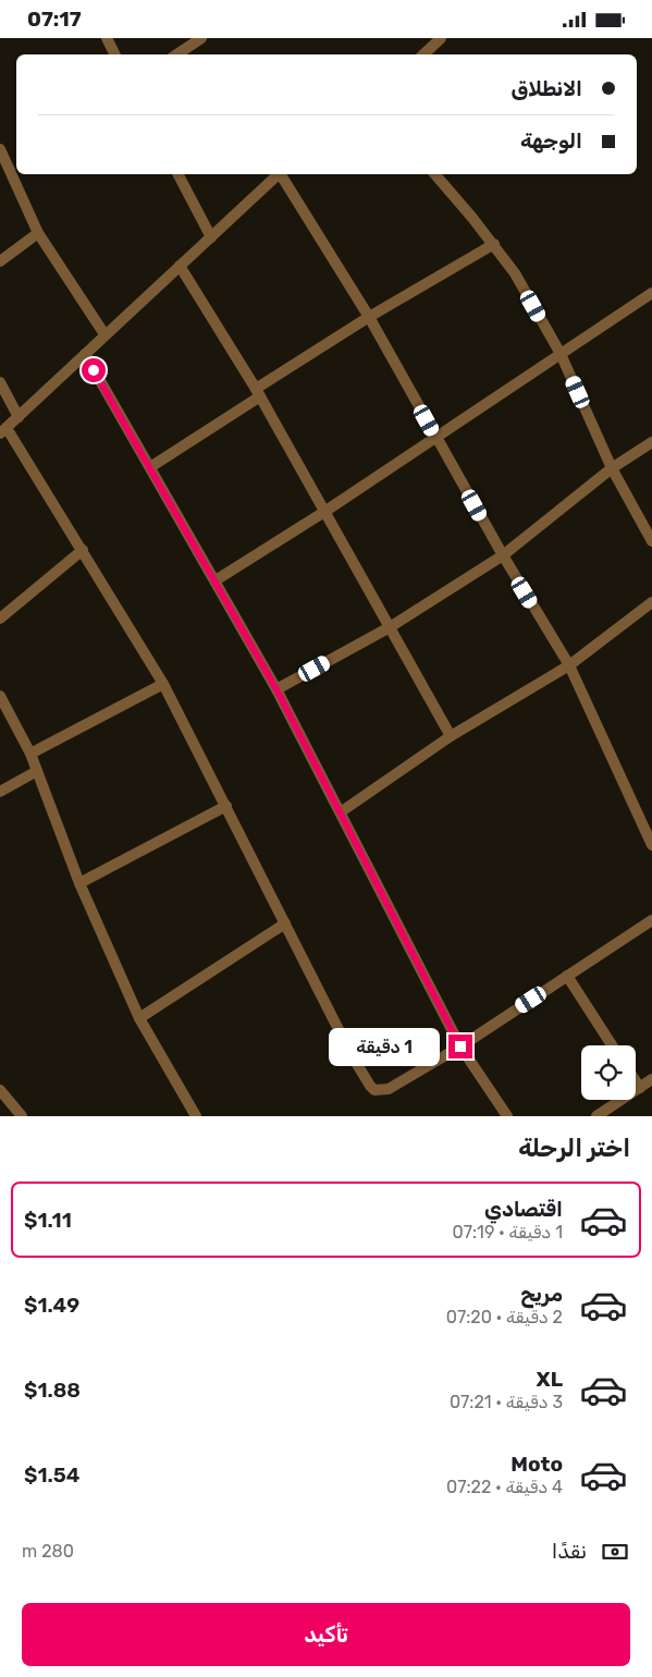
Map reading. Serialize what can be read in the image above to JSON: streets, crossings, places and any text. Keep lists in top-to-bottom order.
{
  "page": {
    "status": "07:17",
    "banner": ["الانطلاق", "الوجهة"],
    "bubble": "1 دقيقة",
    "heading": "اختر الرحلة",
    "list": [
      {
        "name": "اقتصادي",
        "note": "1 دقيقة · 07:19",
        "value": "$1.11"
      },
      {
        "name": "مريح",
        "note": "2 دقيقة · 07:20",
        "value": "$1.49"
      },
      {
        "name": "XL",
        "note": "3 دقيقة · 07:21",
        "value": "$1.88"
      },
      {
        "name": "Moto",
        "note": "4 دقيقة · 07:22",
        "value": "$1.54"
      }
    ],
    "pay": ["نقدًا", "280 m"],
    "buttons": "تأكيد"
  }
}
